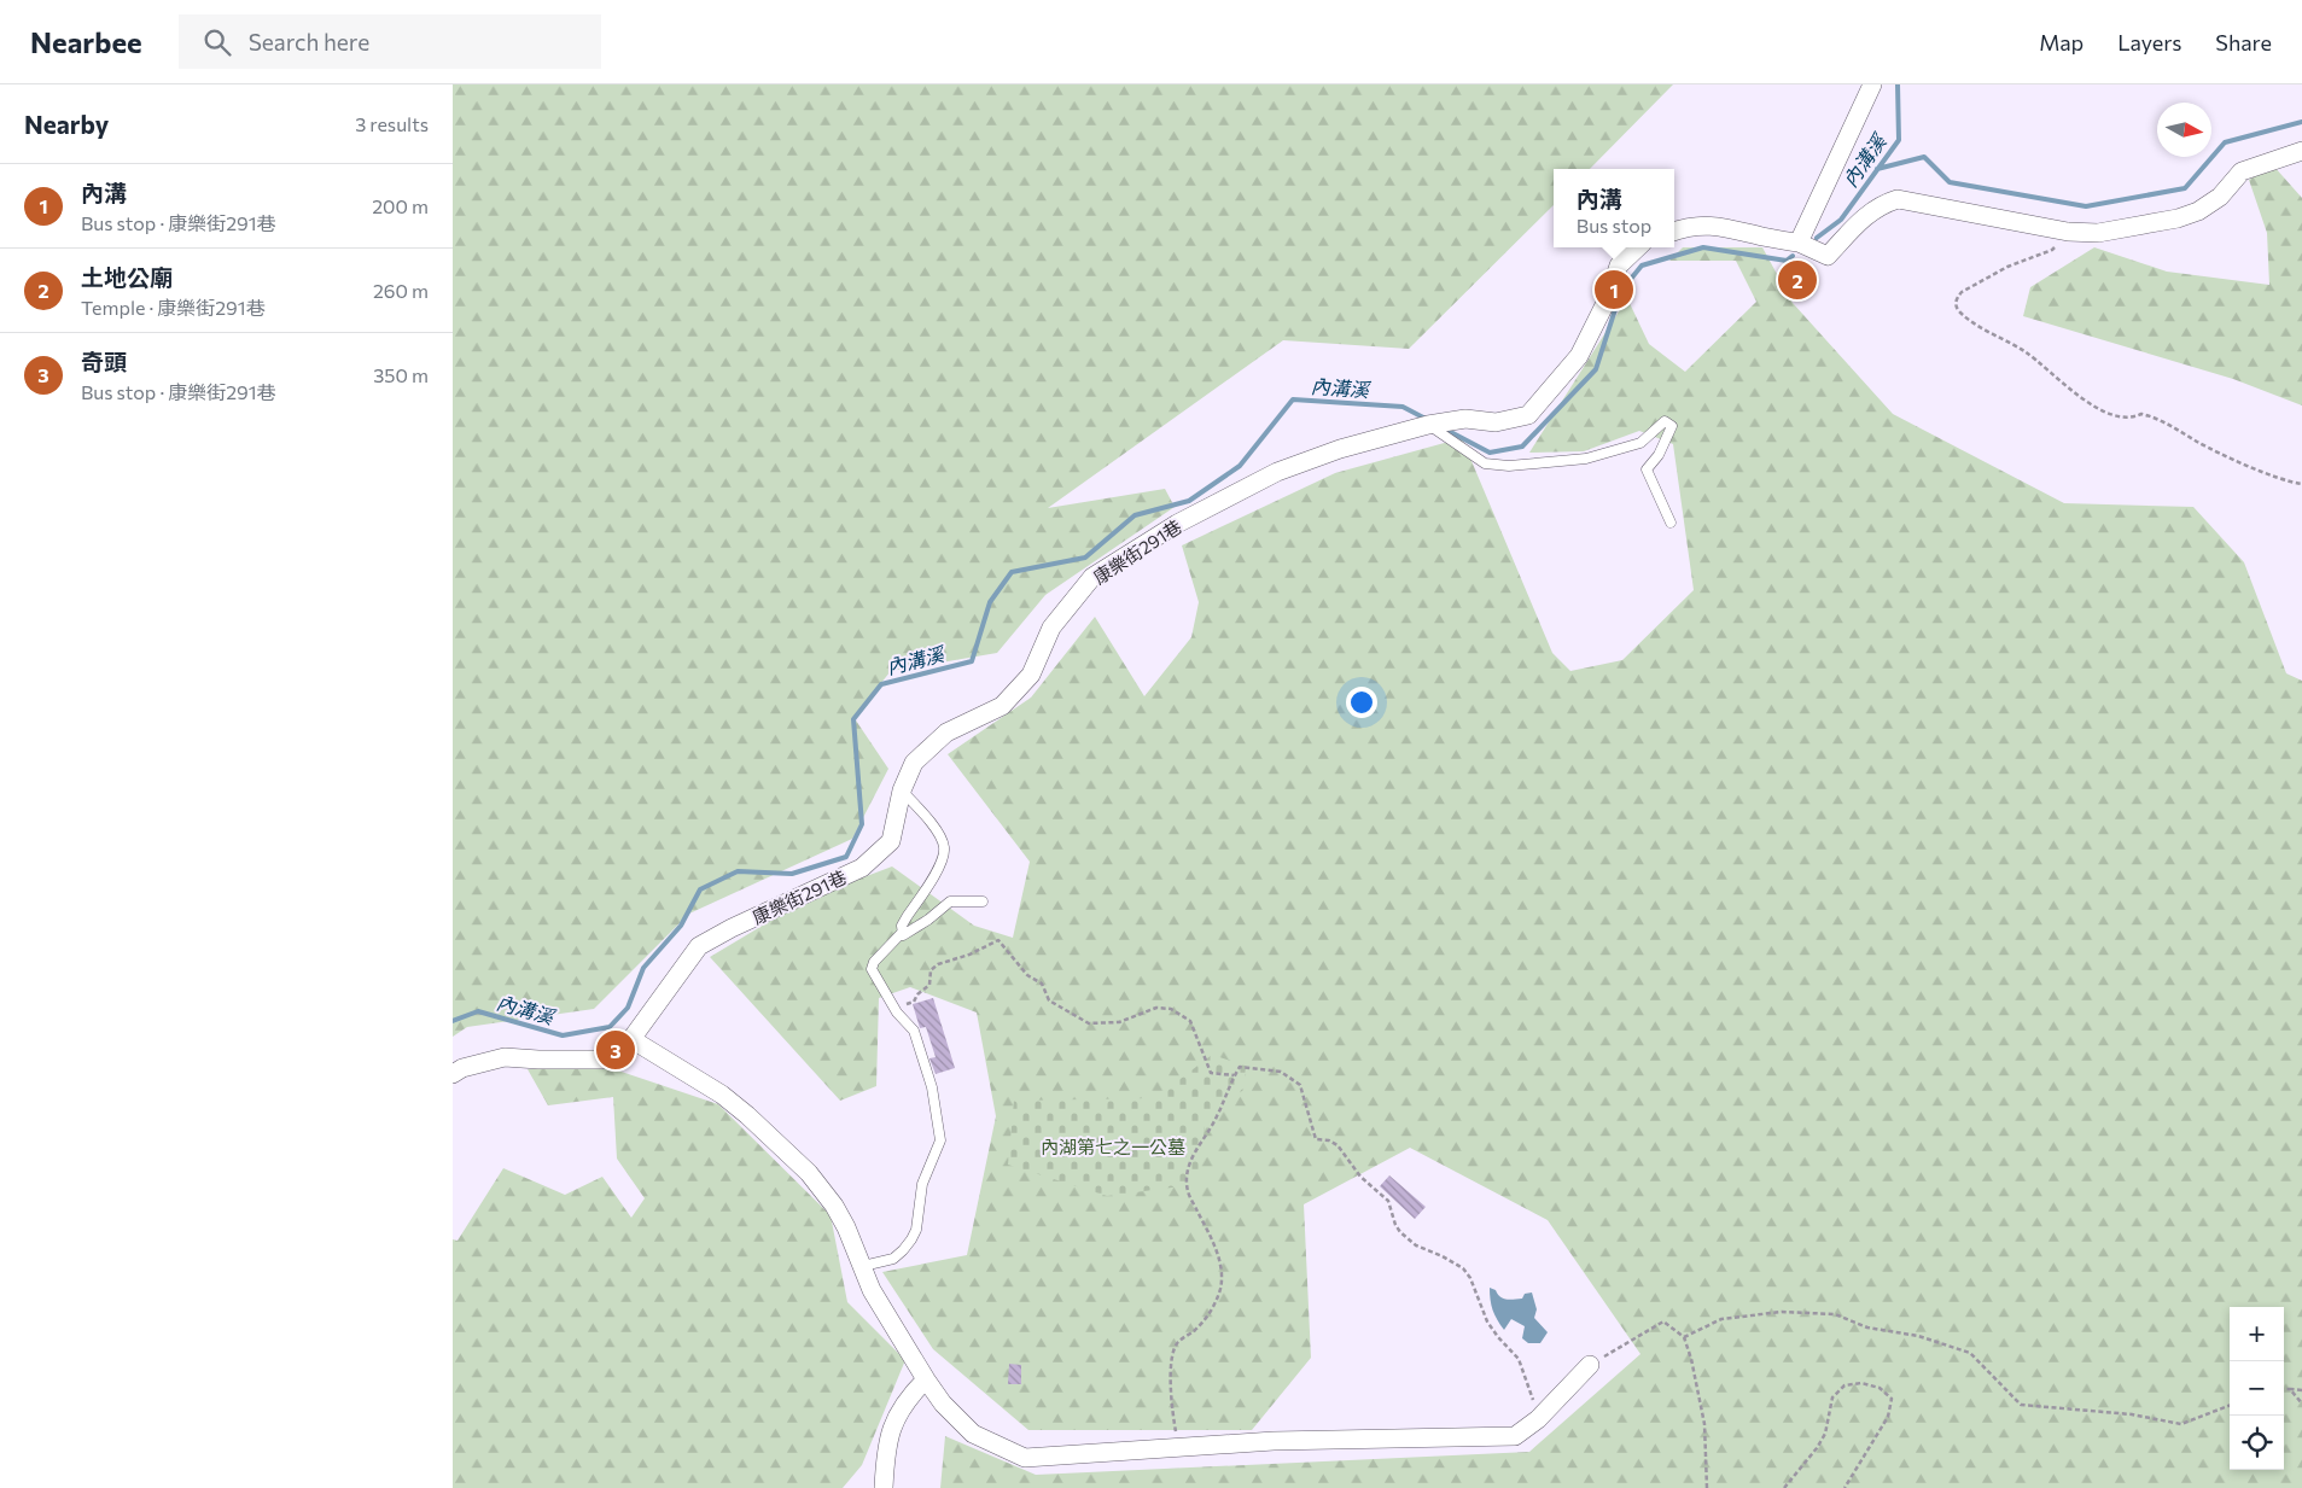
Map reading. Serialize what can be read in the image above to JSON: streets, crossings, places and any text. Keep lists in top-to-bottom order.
{
  "streets": {
    "street": ["康樂街291巷"]
  },
  "water": ["內溝溪"],
  "parks": ["內湖第七之一公墓"],
  "north": "right",
  "page": {
    "header": "Nearbee",
    "search": "Search here",
    "nav": ["Map", "Layers", "Share"],
    "heading": ["Nearby", "3 results"],
    "list": [
      {
        "mark": "1",
        "name": "內溝",
        "note": "Bus stop · 康樂街291巷",
        "value": "200 m"
      },
      {
        "mark": "2",
        "name": "土地公廟",
        "note": "Temple · 康樂街291巷",
        "value": "260 m"
      },
      {
        "mark": "3",
        "name": "奇頭",
        "note": "Bus stop · 康樂街291巷",
        "value": "350 m"
      }
    ],
    "popup": ["內溝", "Bus stop"],
    "pins": ["2", "1", "3"],
    "map_buttons": ["+", "−"]
  }
}
